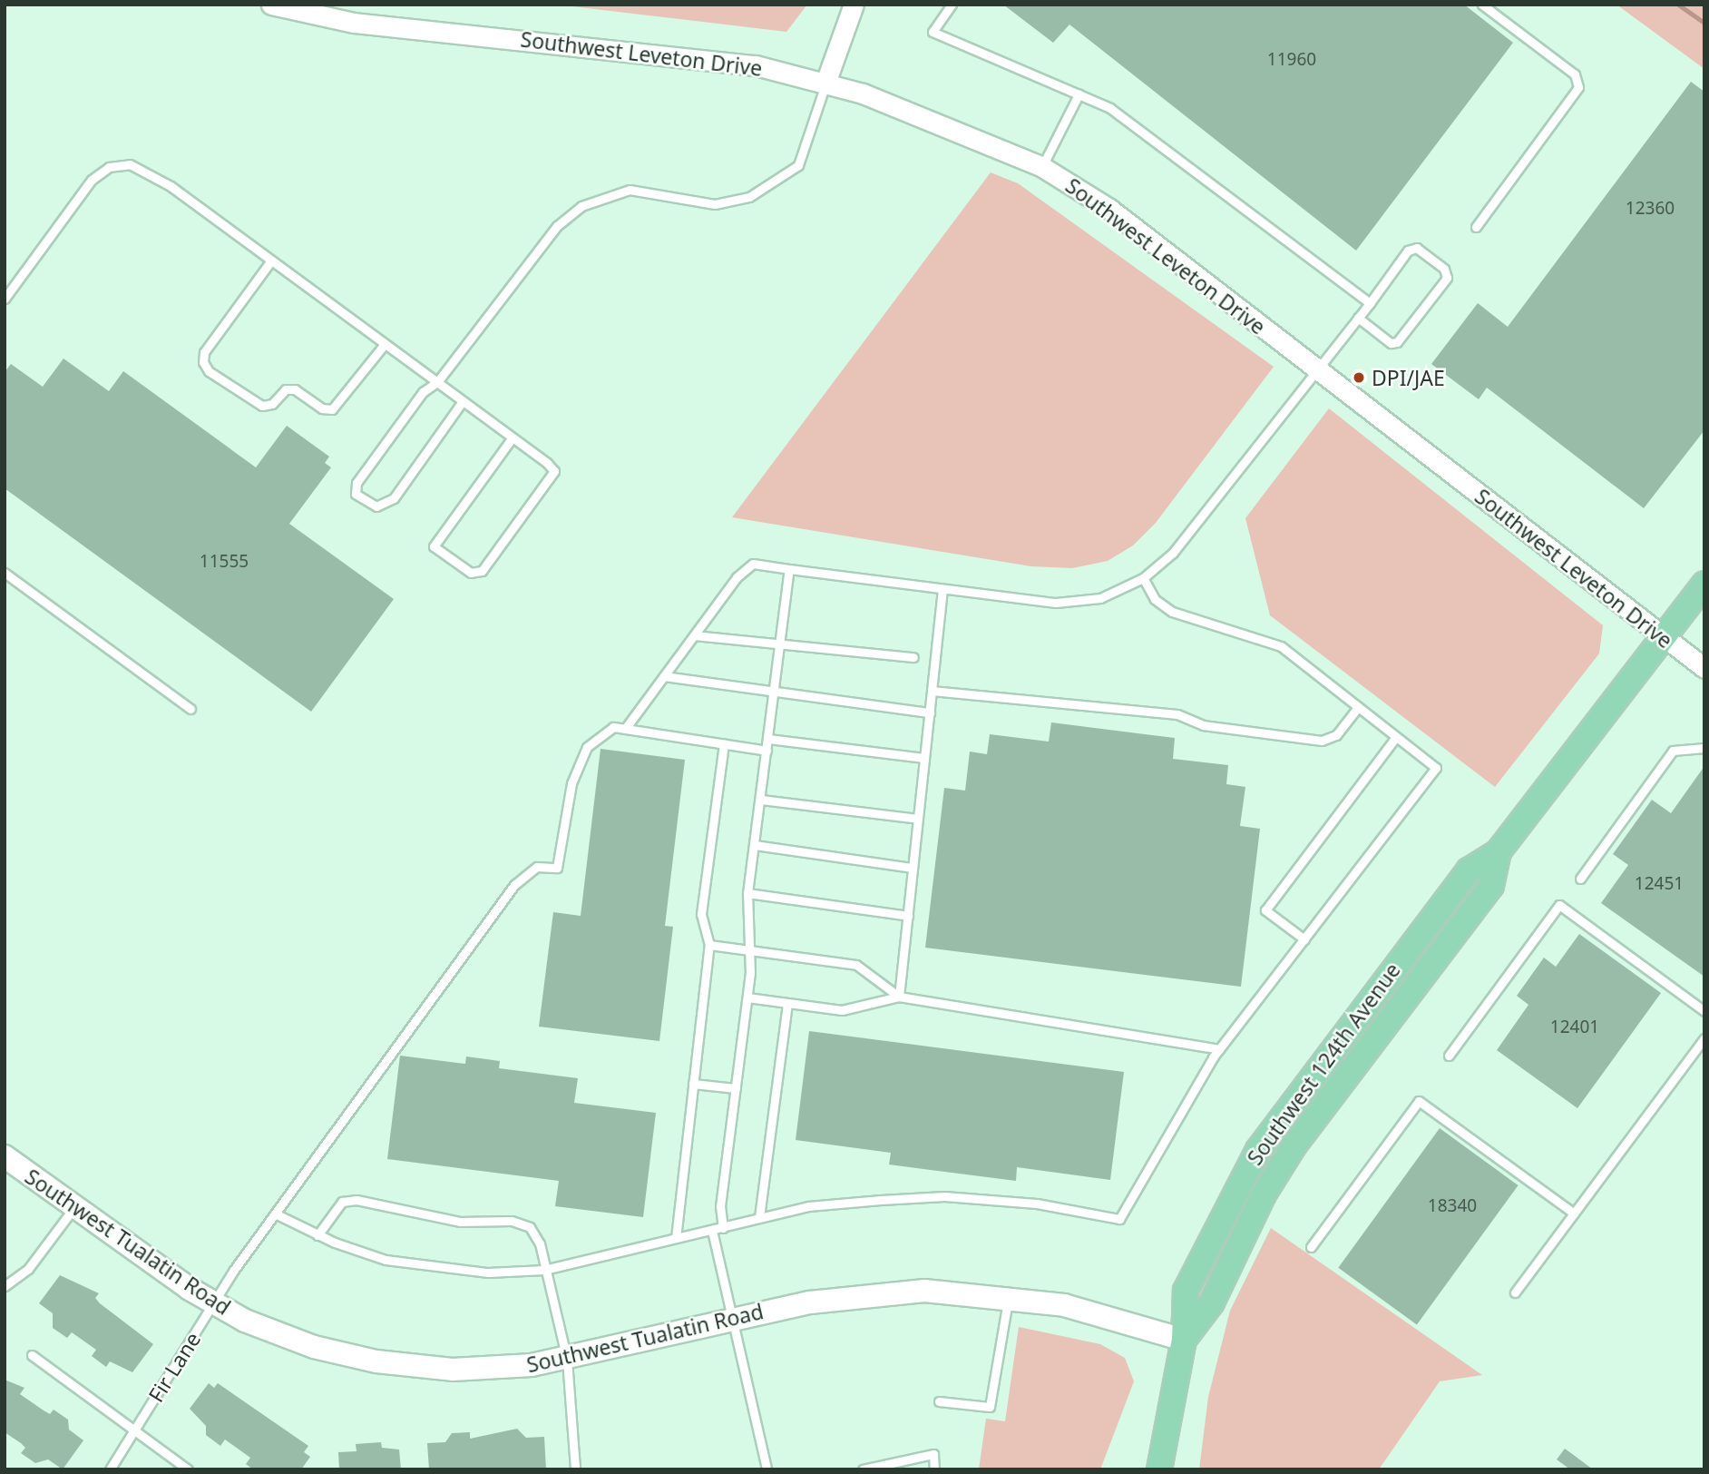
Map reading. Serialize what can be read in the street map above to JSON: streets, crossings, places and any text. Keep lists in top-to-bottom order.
{
  "streets": {
    "main road": ["Southwest 124th Avenue", "Southwest Tualatin Road"],
    "street": ["Southwest Leveton Drive"],
    "lane": ["Fir Lane"]
  },
  "crossings": [
    ["Southwest Leveton Drive", "Southwest 124th Avenue"],
    ["Southwest 124th Avenue", "Southwest Tualatin Road"],
    ["Southwest Tualatin Road", "Fir Lane"]
  ],
  "places": ["DPI/JAE"],
  "house_numbers": [
    "11960",
    "12360",
    "11555",
    "12451",
    "12401",
    "18340"
  ]
}
